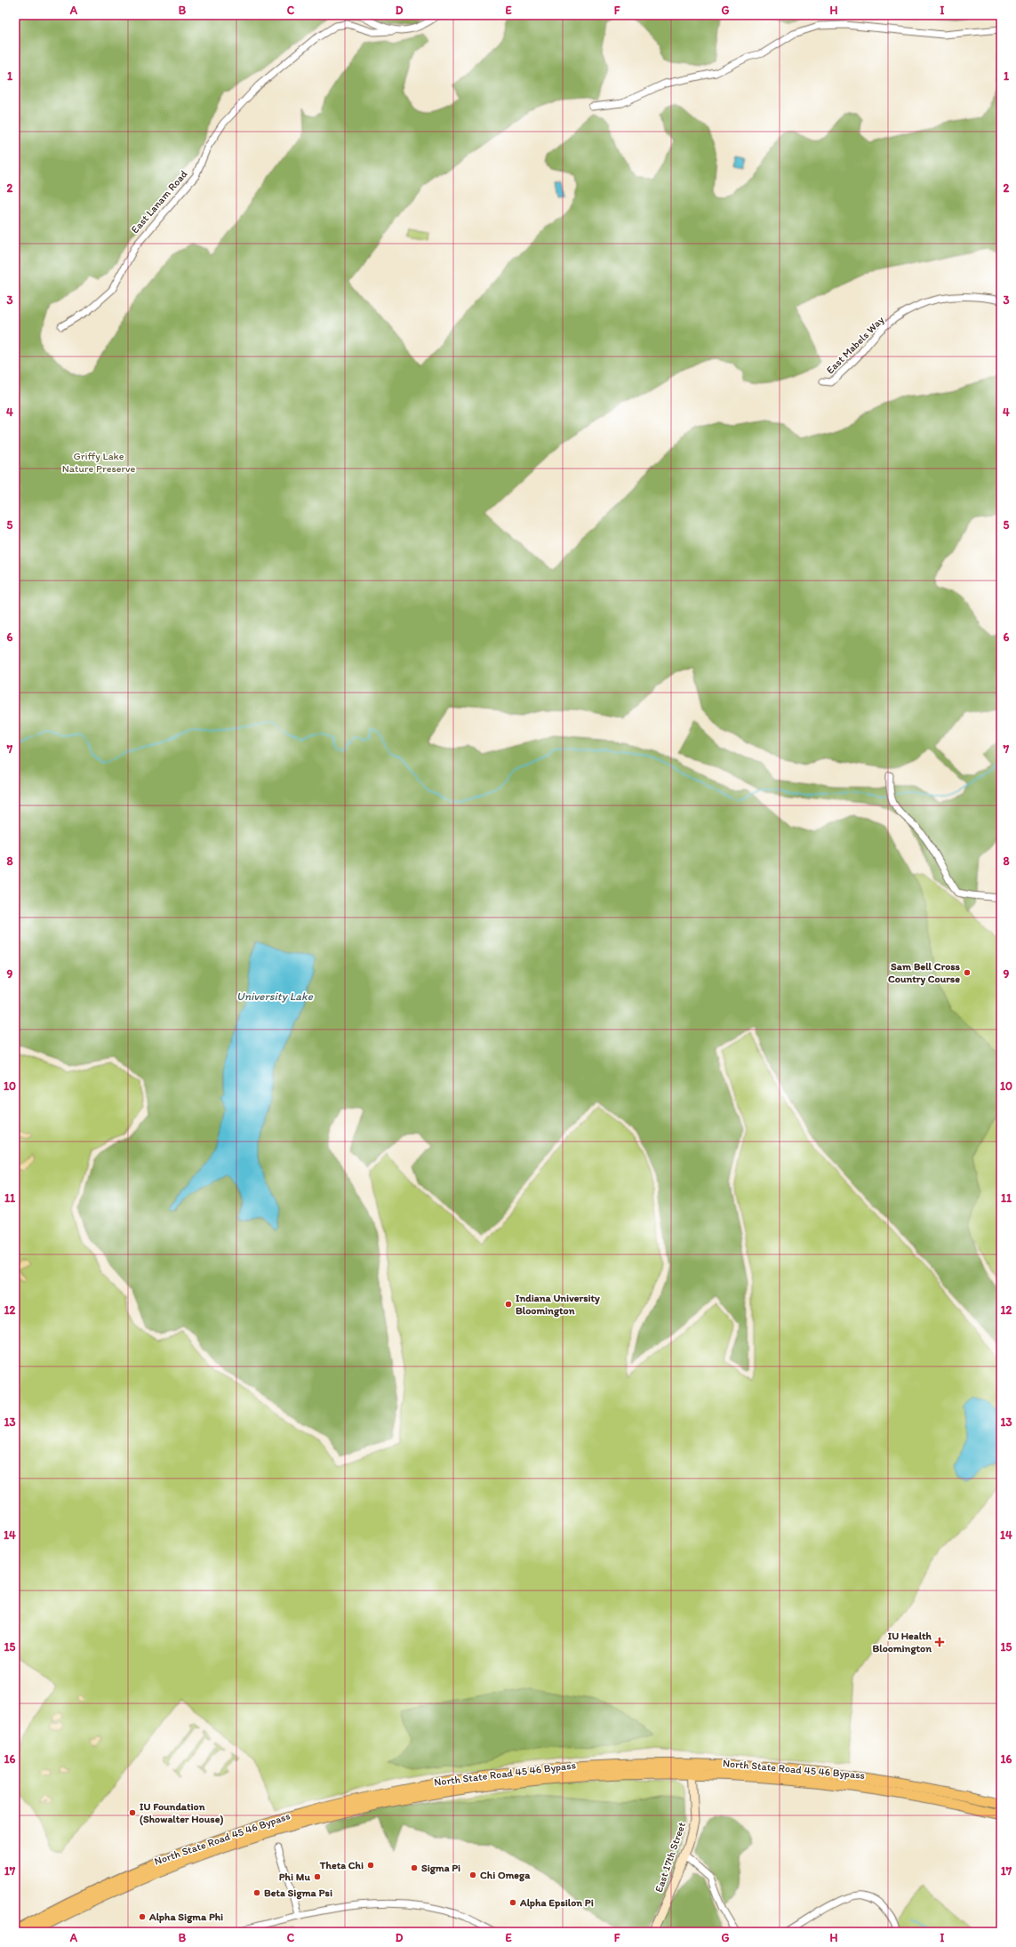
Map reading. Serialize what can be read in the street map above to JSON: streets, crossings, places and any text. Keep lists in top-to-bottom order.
{
  "streets": {
    "highway": ["North State Road 45 46 Bypass"],
    "main road": ["East 17th Street"],
    "street": ["East Lanam Road", "East Mabels Way"]
  },
  "crossings": [
    ["North State Road 45 46 Bypass", "East 17th Street"]
  ],
  "water": ["University Lake"],
  "parks": ["Griffy Lake Nature Preserve"],
  "places": {
    "other": [
      "Sam Bell Cross Country Course",
      "Indiana University Bloomington",
      "IU Foundation (Showalter House)",
      "Theta Chi",
      "Sigma Pi",
      "Chi Omega",
      "Phi Mu",
      "Beta Sigma Psi",
      "Alpha Epsilon Pi",
      "Alpha Sigma Phi"
    ],
    "health": ["IU Health Bloomington"]
  },
  "grid": {
    "columns": [
      "A",
      "B",
      "C",
      "D",
      "E",
      "F",
      "G",
      "H",
      "I"
    ],
    "rows": [
      "1",
      "2",
      "3",
      "4",
      "5",
      "6",
      "7",
      "8",
      "9",
      "10",
      "11",
      "12",
      "13",
      "14",
      "15",
      "16",
      "17"
    ]
  }
}
